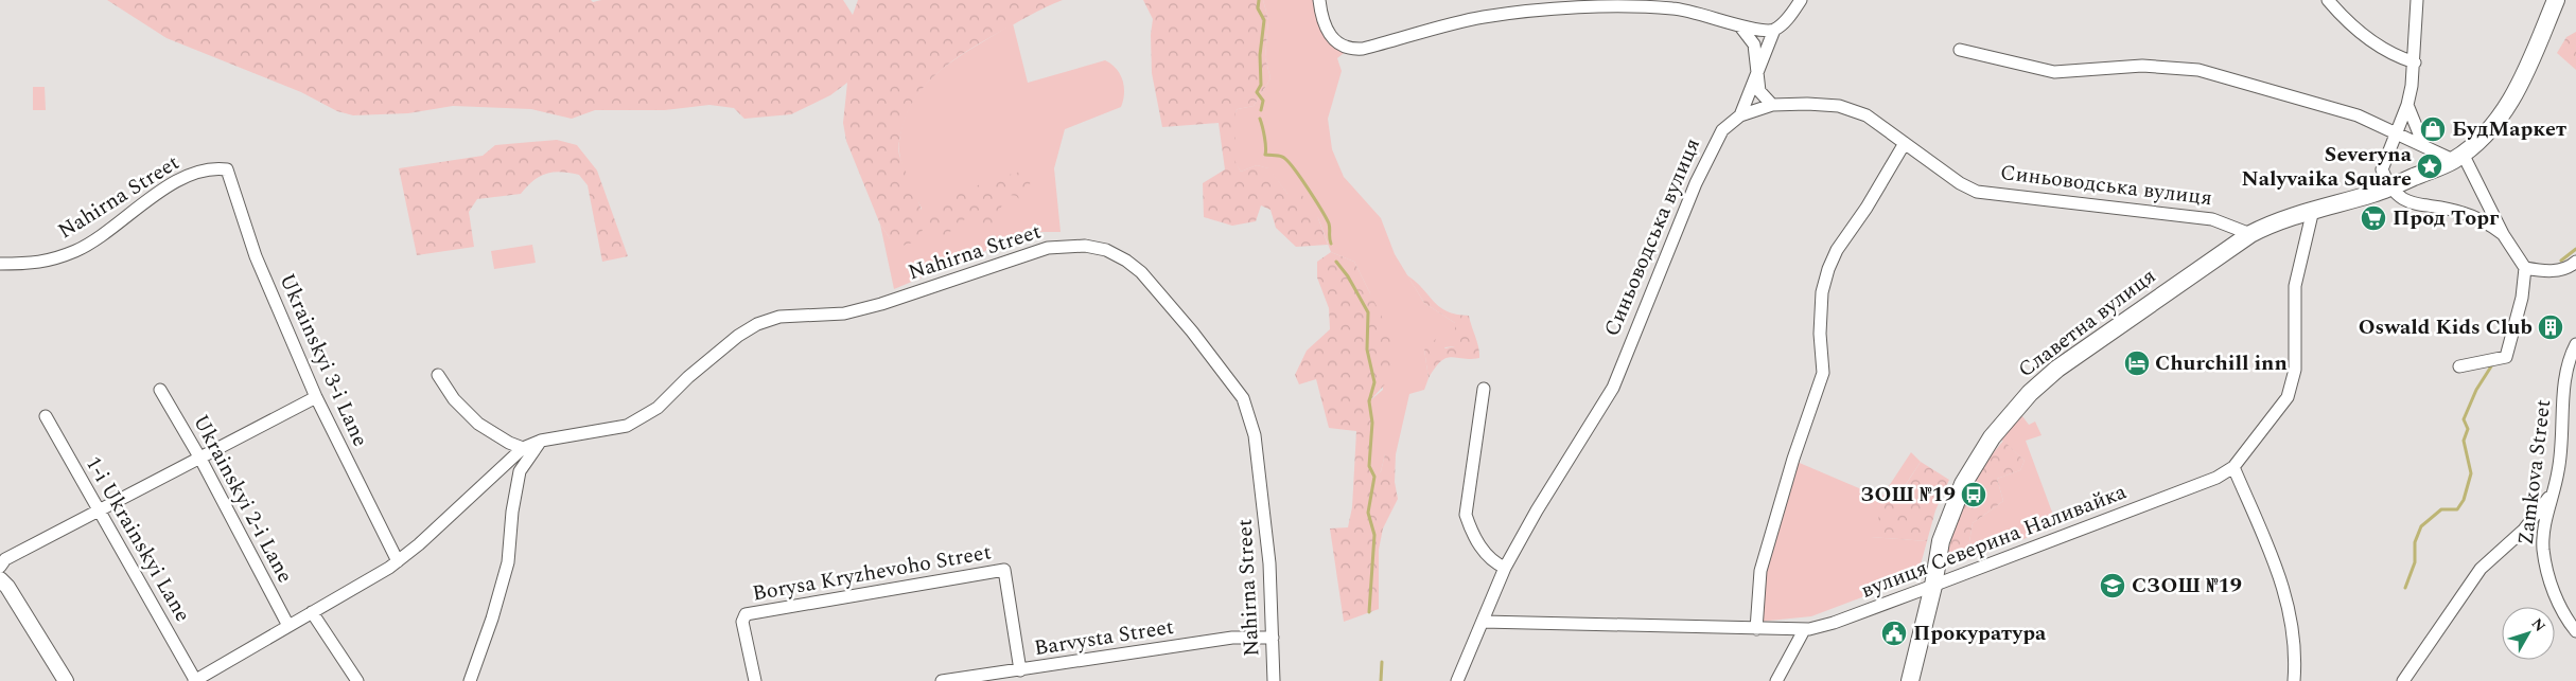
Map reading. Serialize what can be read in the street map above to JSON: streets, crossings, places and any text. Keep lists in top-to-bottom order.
{
  "streets": {
    "main road": ["Славетна вулиця"],
    "street": [
      "Синьоводська вулиця",
      "Nahirna Street",
      "Ukrainskyi 3-i Lane",
      "Zamkova Street",
      "Ukrainskyi 2-i Lane",
      "1-i Ukrainskyi Lane",
      "вулиця Северина Наливайка",
      "Borysa Kryzhevoho Street",
      "Barvysta Street"
    ]
  },
  "crossings": [
    ["Синьоводська вулиця", "Славетна вулиця"],
    ["Синьоводська вулиця", "вулиця Северина Наливайка"],
    ["Nahirna Street", "Ukrainskyi 3-i Lane"],
    ["Nahirna Street", "Ukrainskyi 2-i Lane"],
    ["Nahirna Street", "1-i Ukrainskyi Lane"],
    ["Nahirna Street", "Barvysta Street"],
    ["Славетна вулиця", "вулиця Северина Наливайка"],
    ["Borysa Kryzhevoho Street", "Barvysta Street"]
  ],
  "places": {
    "shop": ["БудМаркет"],
    "place": ["Severyna Nalyvaika Square"],
    "supermarket": ["Прод Торг"],
    "building": ["Oswald Kids Club"],
    "hotel": ["Churchill inn"],
    "bus stop": ["ЗОШ №19"],
    "school or university": ["СЗОШ №19"],
    "public building": ["Прокуратура"]
  },
  "north": "top right"
}
